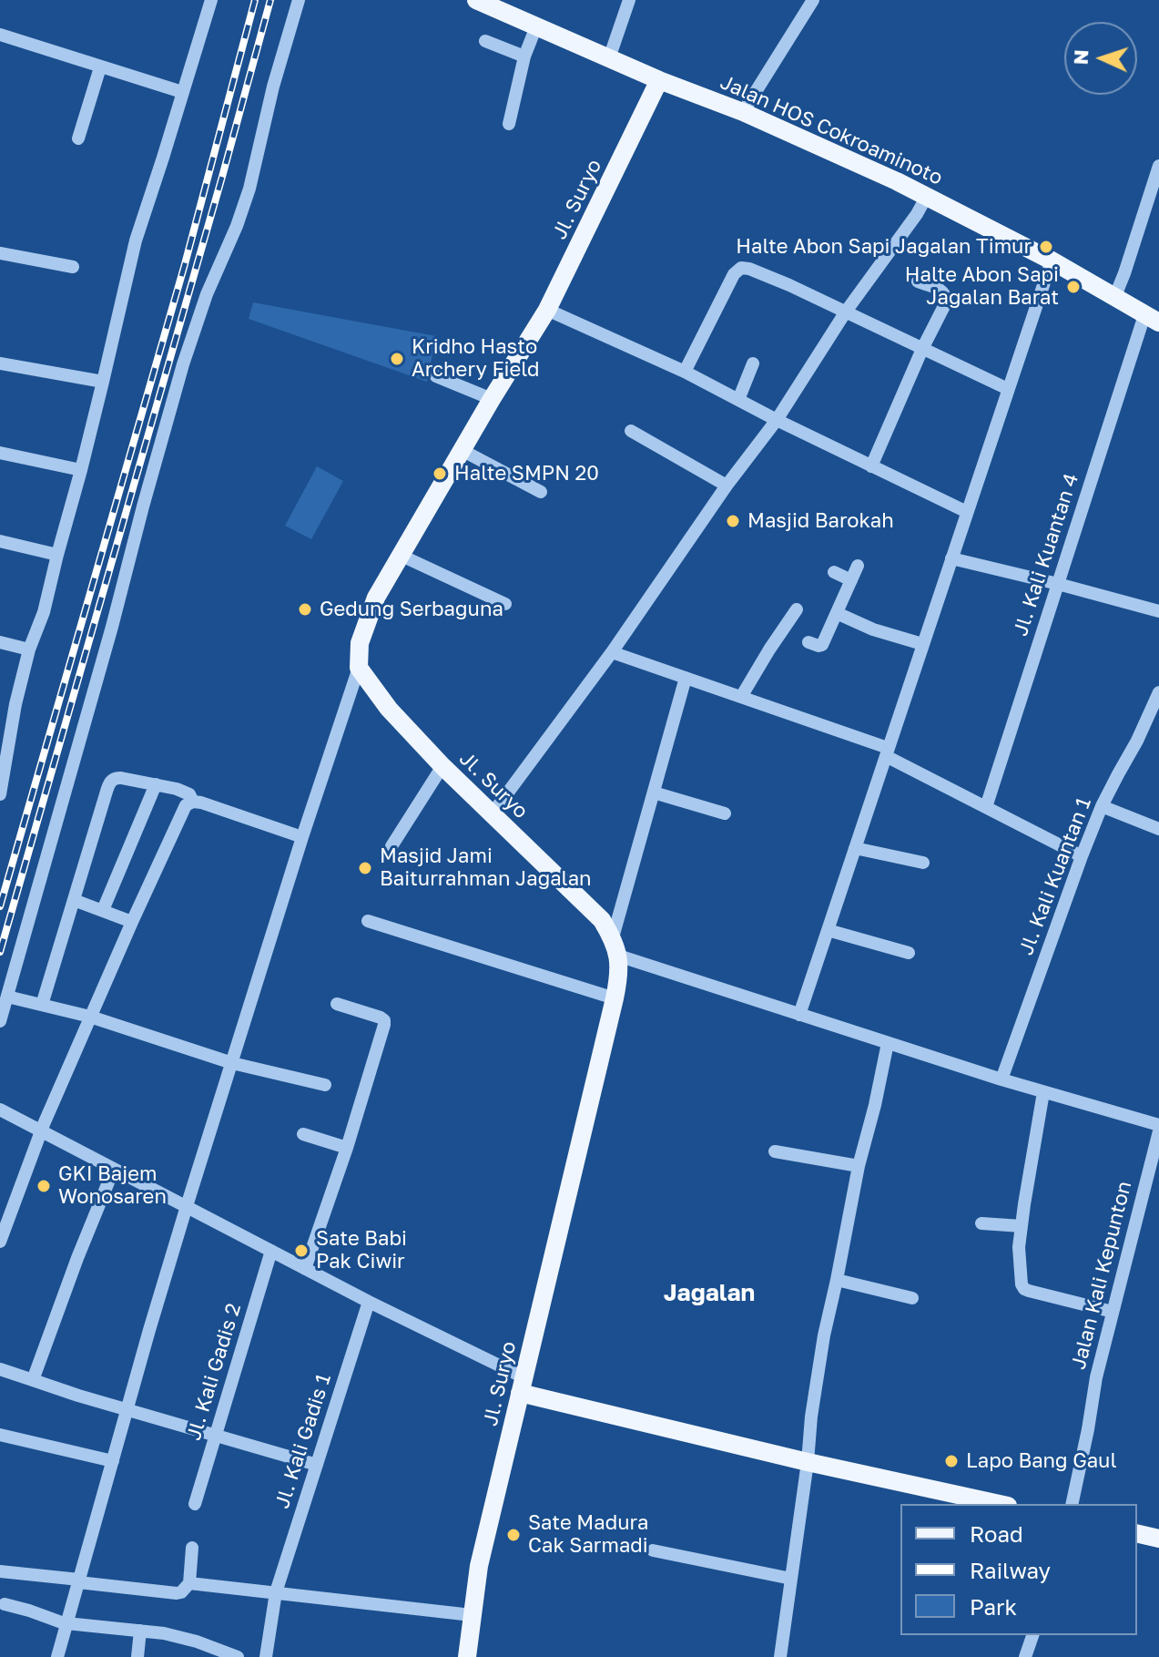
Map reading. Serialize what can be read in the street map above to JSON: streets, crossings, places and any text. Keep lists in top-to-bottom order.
{
  "streets": {
    "main road": ["Jalan HOS Cokroaminoto", "Jl. Suryo"],
    "street": [
      "Jl. Kali Kuantan 4",
      "Jl. Kali Kuantan 1",
      "Jalan Kali Kepunton",
      "Jl. Kali Gadis 2",
      "Jl. Kali Gadis 1"
    ]
  },
  "crossings": [
    ["Jalan HOS Cokroaminoto", "Jl. Suryo"],
    ["Jalan HOS Cokroaminoto", "Jl. Kali Kuantan 4"]
  ],
  "districts": ["Jagalan"],
  "places": [
    "Halte Abon Sapi Jagalan Timur",
    "Halte Abon Sapi Jagalan Barat",
    "Kridho Hasto Archery Field",
    "Halte SMPN 20",
    "Masjid Barokah",
    "Gedung Serbaguna",
    "Masjid Jami Baiturrahman Jagalan",
    "GKI Bajem Wonosaren",
    "Sate Babi Pak Ciwir",
    "Lapo Bang Gaul",
    "Sate Madura Cak Sarmadi"
  ],
  "legend": ["Road", "Railway", "Park"],
  "north": "left"
}
